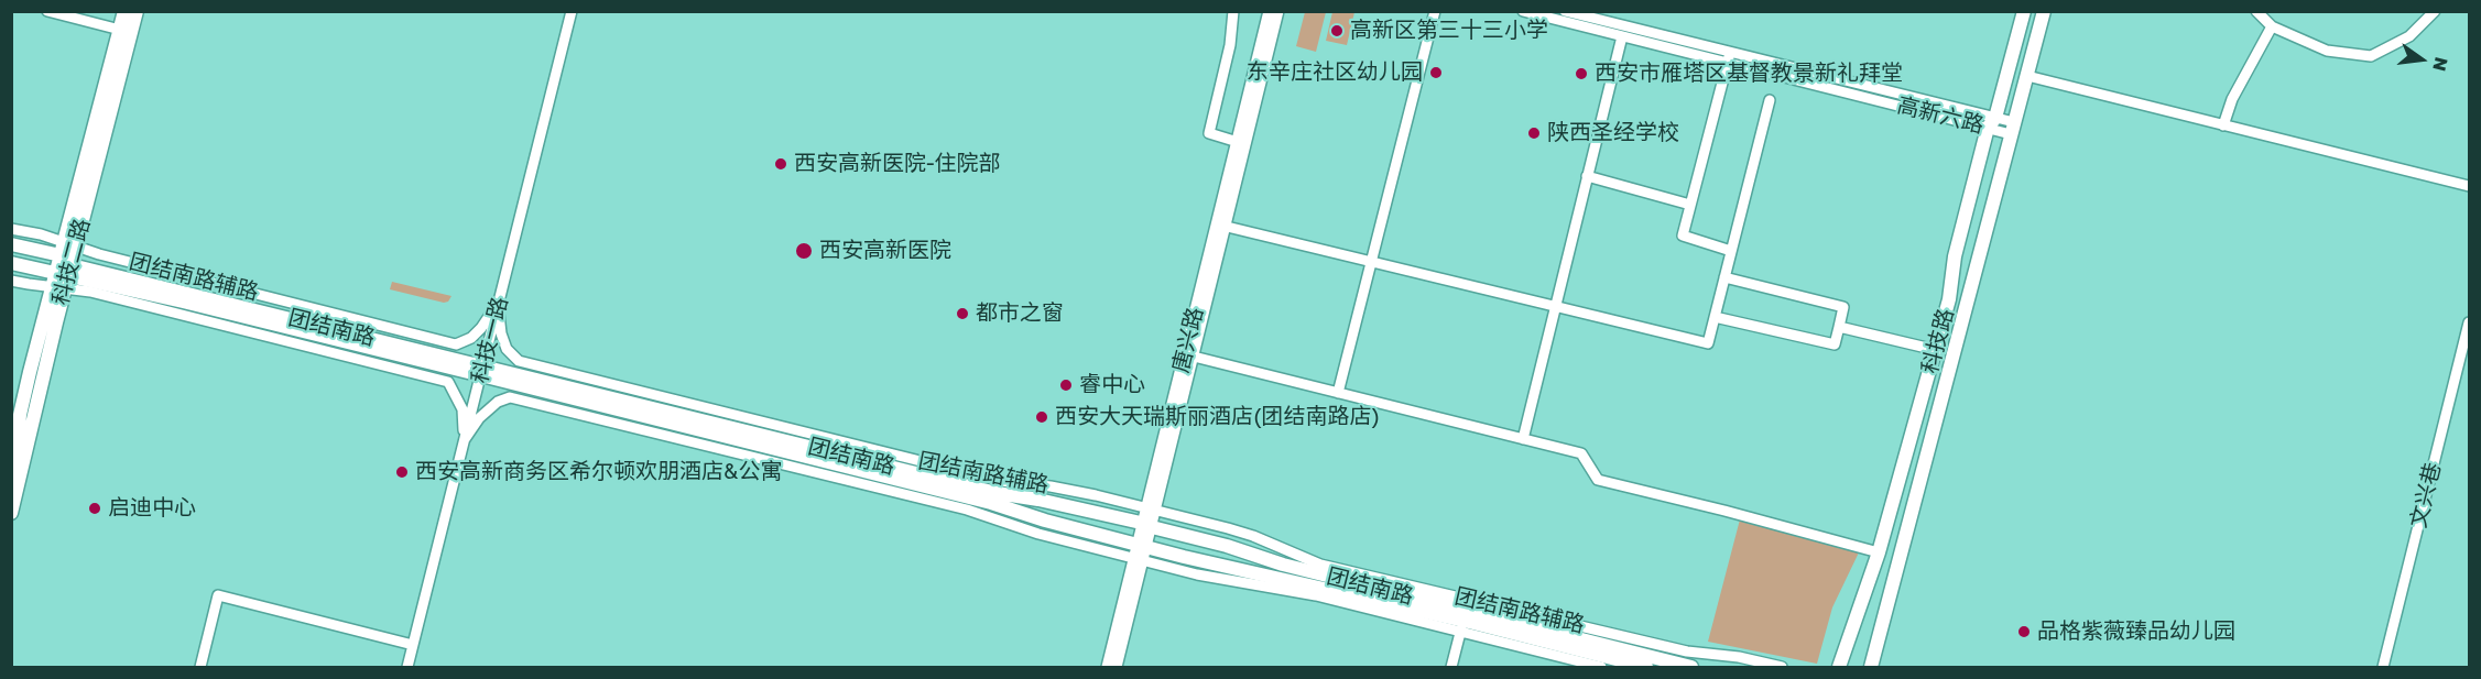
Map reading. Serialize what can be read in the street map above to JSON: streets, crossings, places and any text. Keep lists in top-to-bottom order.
{
  "streets": {
    "main road": ["科技二路", "团结南路", "科技路"],
    "street": [
      "高新六路",
      "团结南路辅路",
      "科技一路",
      "唐兴路",
      "文兴巷"
    ]
  },
  "crossings": [
    ["高新六路", "科技路"],
    ["科技二路", "团结南路辅路"],
    ["科技二路", "团结南路"],
    ["团结南路辅路", "团结南路"],
    ["团结南路辅路", "科技一路"],
    ["团结南路辅路", "唐兴路"],
    ["团结南路", "科技一路"],
    ["团结南路", "唐兴路"]
  ],
  "places": [
    "高新区第三十三小学",
    "东辛庄社区幼儿园",
    "西安市雁塔区基督教景新礼拜堂",
    "陕西圣经学校",
    "西安高新医院-住院部",
    "西安高新医院",
    "都市之窗",
    "睿中心",
    "西安大天瑞斯丽酒店(团结南路店)",
    "西安高新商务区希尔顿欢朋酒店&公寓",
    "启迪中心",
    "品格紫薇臻品幼儿园"
  ],
  "north": "right"
}
